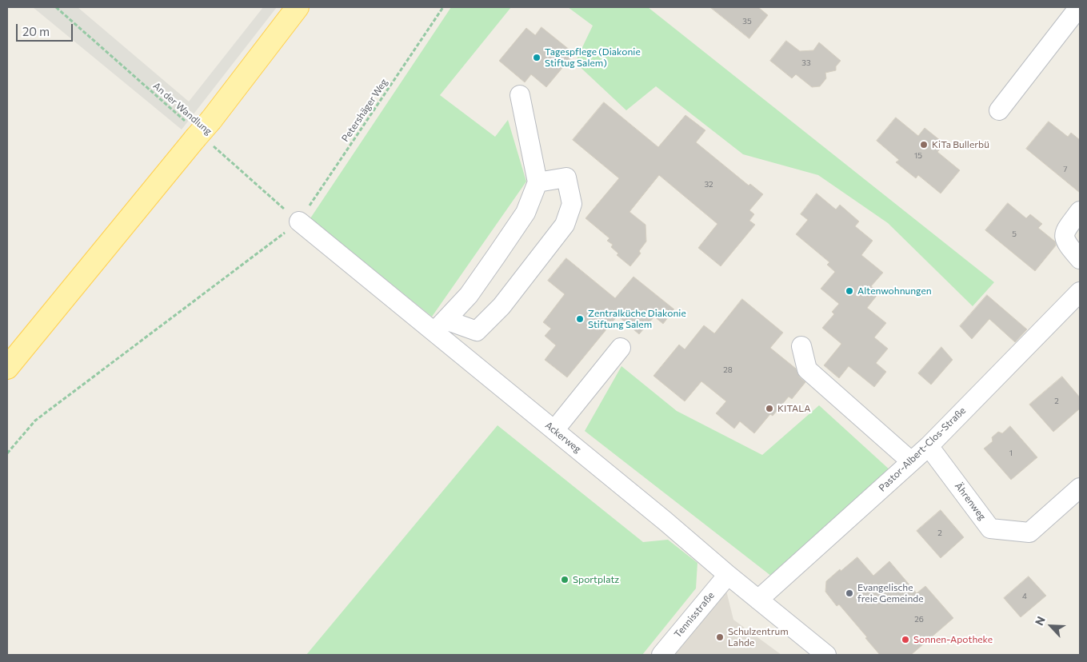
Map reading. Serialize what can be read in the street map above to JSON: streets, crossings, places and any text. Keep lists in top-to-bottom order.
{
  "streets": {
    "street": [
      "Ackerweg",
      "Pastor-Albert-Clos-Straße",
      "Ährenweg",
      "Tennisstraße"
    ],
    "path": ["An der Wandlung", "Petershäger Weg"]
  },
  "crossings": [
    ["An der Wandlung", "Petershäger Weg"],
    ["An der Wandlung", "Ackerweg"],
    ["Petershäger Weg", "Ackerweg"],
    ["Ackerweg", "Pastor-Albert-Clos-Straße"],
    ["Ackerweg", "Tennisstraße"],
    ["Pastor-Albert-Clos-Straße", "Ährenweg"]
  ],
  "places": [
    "Tagespflege (Diakonie Stiftug Salem)",
    "KiTa Bullerbü",
    "Altenwohnungen",
    "Zentralküche Diakonie Stiftung Salem",
    "KITALA",
    "Sportplatz",
    "Evangelische freie Gemeinde",
    "Schulzentrum Lahde",
    "Sonnen-Apotheke"
  ],
  "house_numbers": [
    "35",
    "33",
    "15",
    "7",
    "32",
    "5",
    "28",
    "2",
    "1",
    "2",
    "4",
    "26"
  ],
  "scale_bar": "20 m",
  "north": "top left"
}
